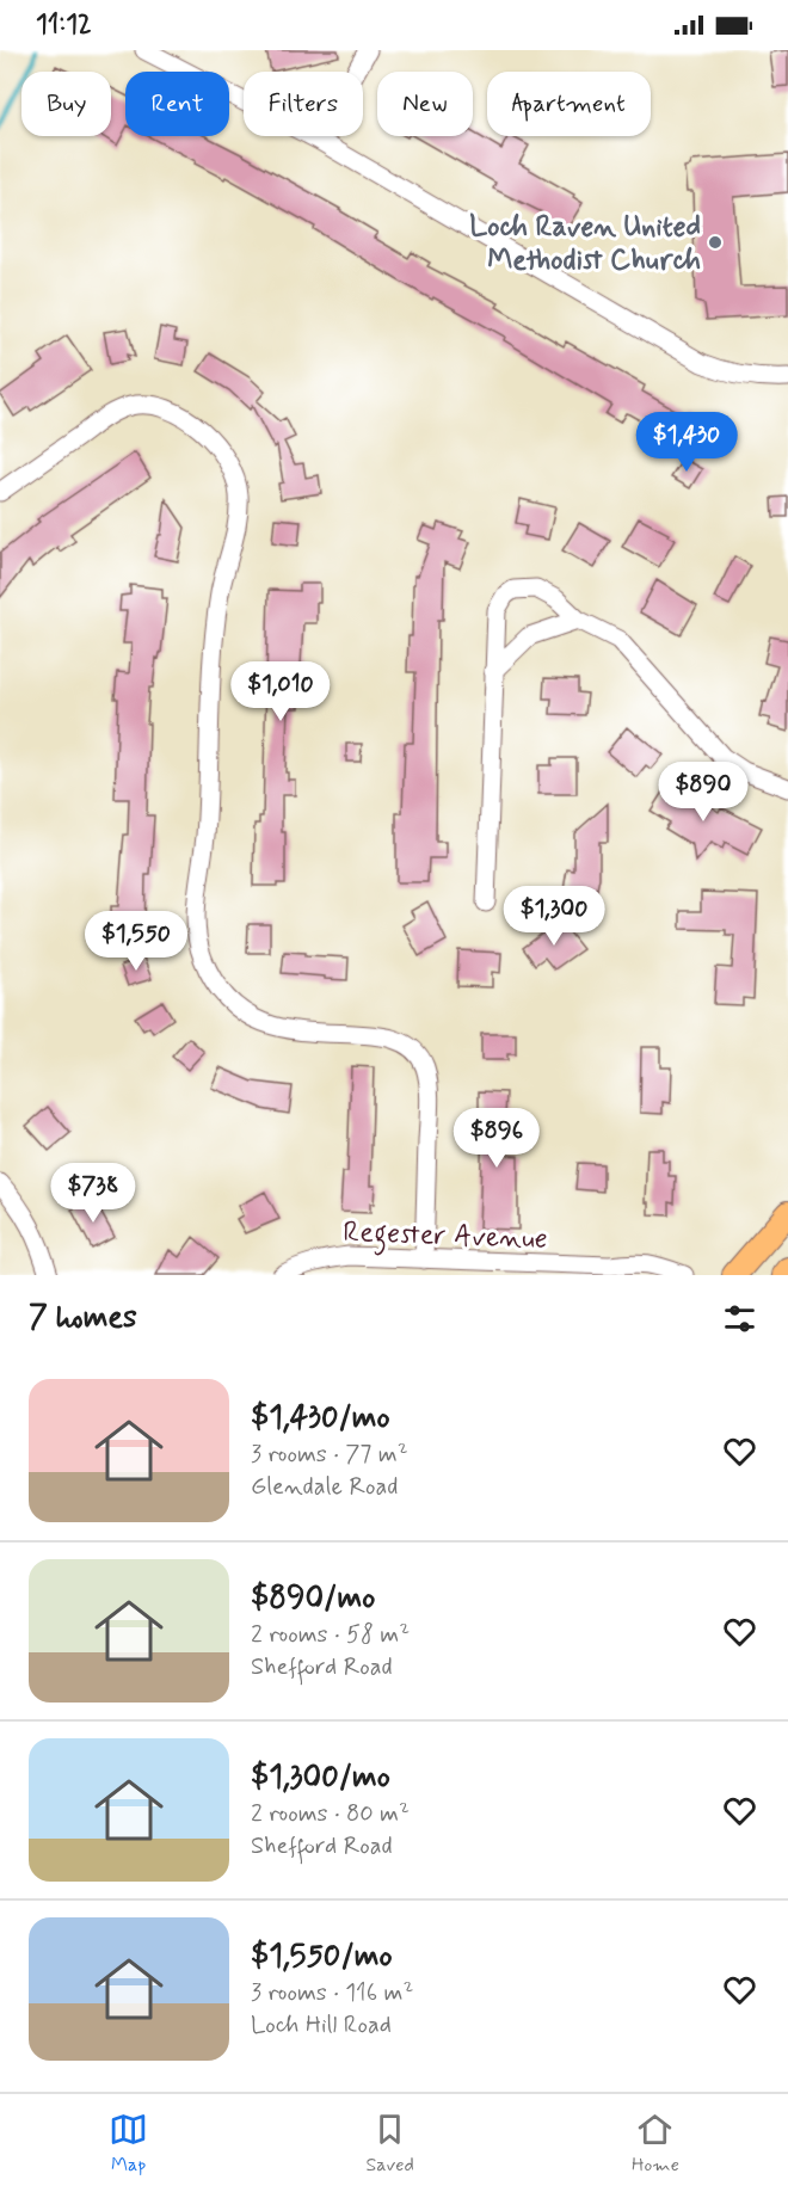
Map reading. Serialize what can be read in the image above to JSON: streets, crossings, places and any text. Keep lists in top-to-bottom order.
{
  "streets": {
    "street": ["Regester Avenue"]
  },
  "places": ["Loch Raven United Methodist Church"],
  "page": {
    "status": "11:12",
    "chip": [
      "Buy",
      "Rent",
      "Filters",
      "New",
      "Apartment"
    ],
    "price": [
      "$1,430",
      "$1,010",
      "$890",
      "$1,300",
      "$1,550",
      "$896",
      "$738"
    ],
    "heading": "7 homes",
    "list": [
      {
        "name": "$1,430/mo",
        "note": "3 rooms · 77 m² · Glendale Road"
      },
      {
        "name": "$890/mo",
        "note": "2 rooms · 58 m² · Shefford Road"
      },
      {
        "name": "$1,300/mo",
        "note": "2 rooms · 80 m² · Shefford Road"
      },
      {
        "name": "$1,550/mo",
        "note": "3 rooms · 116 m² · Loch Hill Road"
      }
    ],
    "tabs": ["Map", "Saved", "Home"]
  }
}
